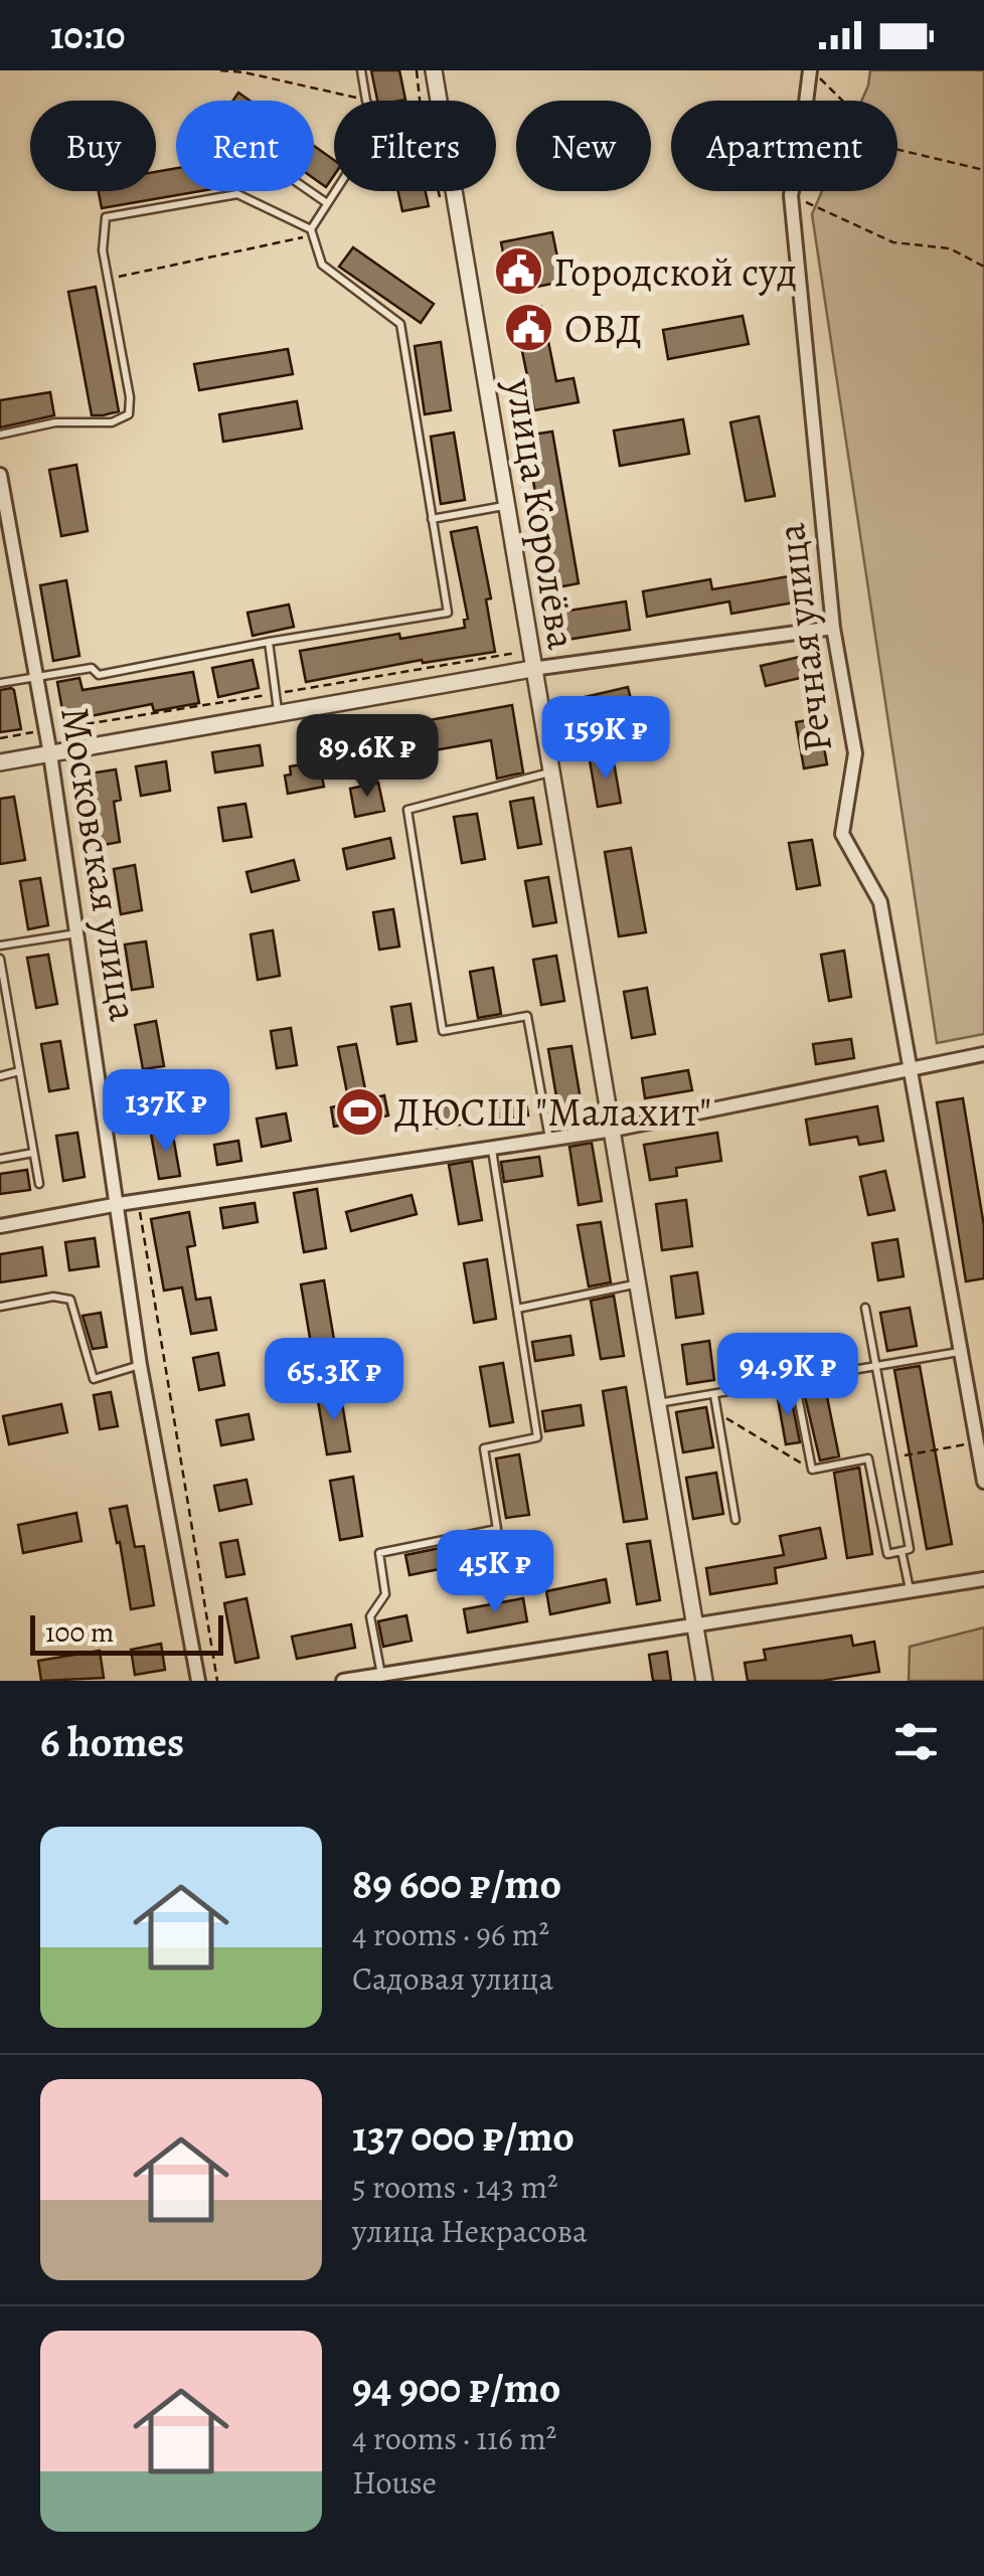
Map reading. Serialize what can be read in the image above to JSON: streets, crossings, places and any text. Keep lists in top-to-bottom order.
{
  "streets": {
    "street": ["улица Королёва", "Речная улица", "Московская улица"]
  },
  "places": {
    "public building": ["Городской суд", "ОВД"],
    "sports": ["ДЮСШ \"Малахит\""]
  },
  "scale_bar": "100 m",
  "page": {
    "status": "10:10",
    "chip": [
      "Buy",
      "Rent",
      "Filters",
      "New",
      "Apartment"
    ],
    "price": [
      "159K ₽",
      "89.6K ₽",
      "137K ₽",
      "94.9K ₽",
      "65.3K ₽",
      "45K ₽"
    ],
    "scale": "100 m",
    "heading": "6 homes",
    "list": [
      {
        "name": "89 600 ₽/mo",
        "note": "4 rooms · 96 m² · Садовая улица"
      },
      {
        "name": "137 000 ₽/mo",
        "note": "5 rooms · 143 m² · улица Некрасова"
      },
      {
        "name": "94 900 ₽/mo",
        "note": "4 rooms · 116 m² · House"
      }
    ]
  }
}
